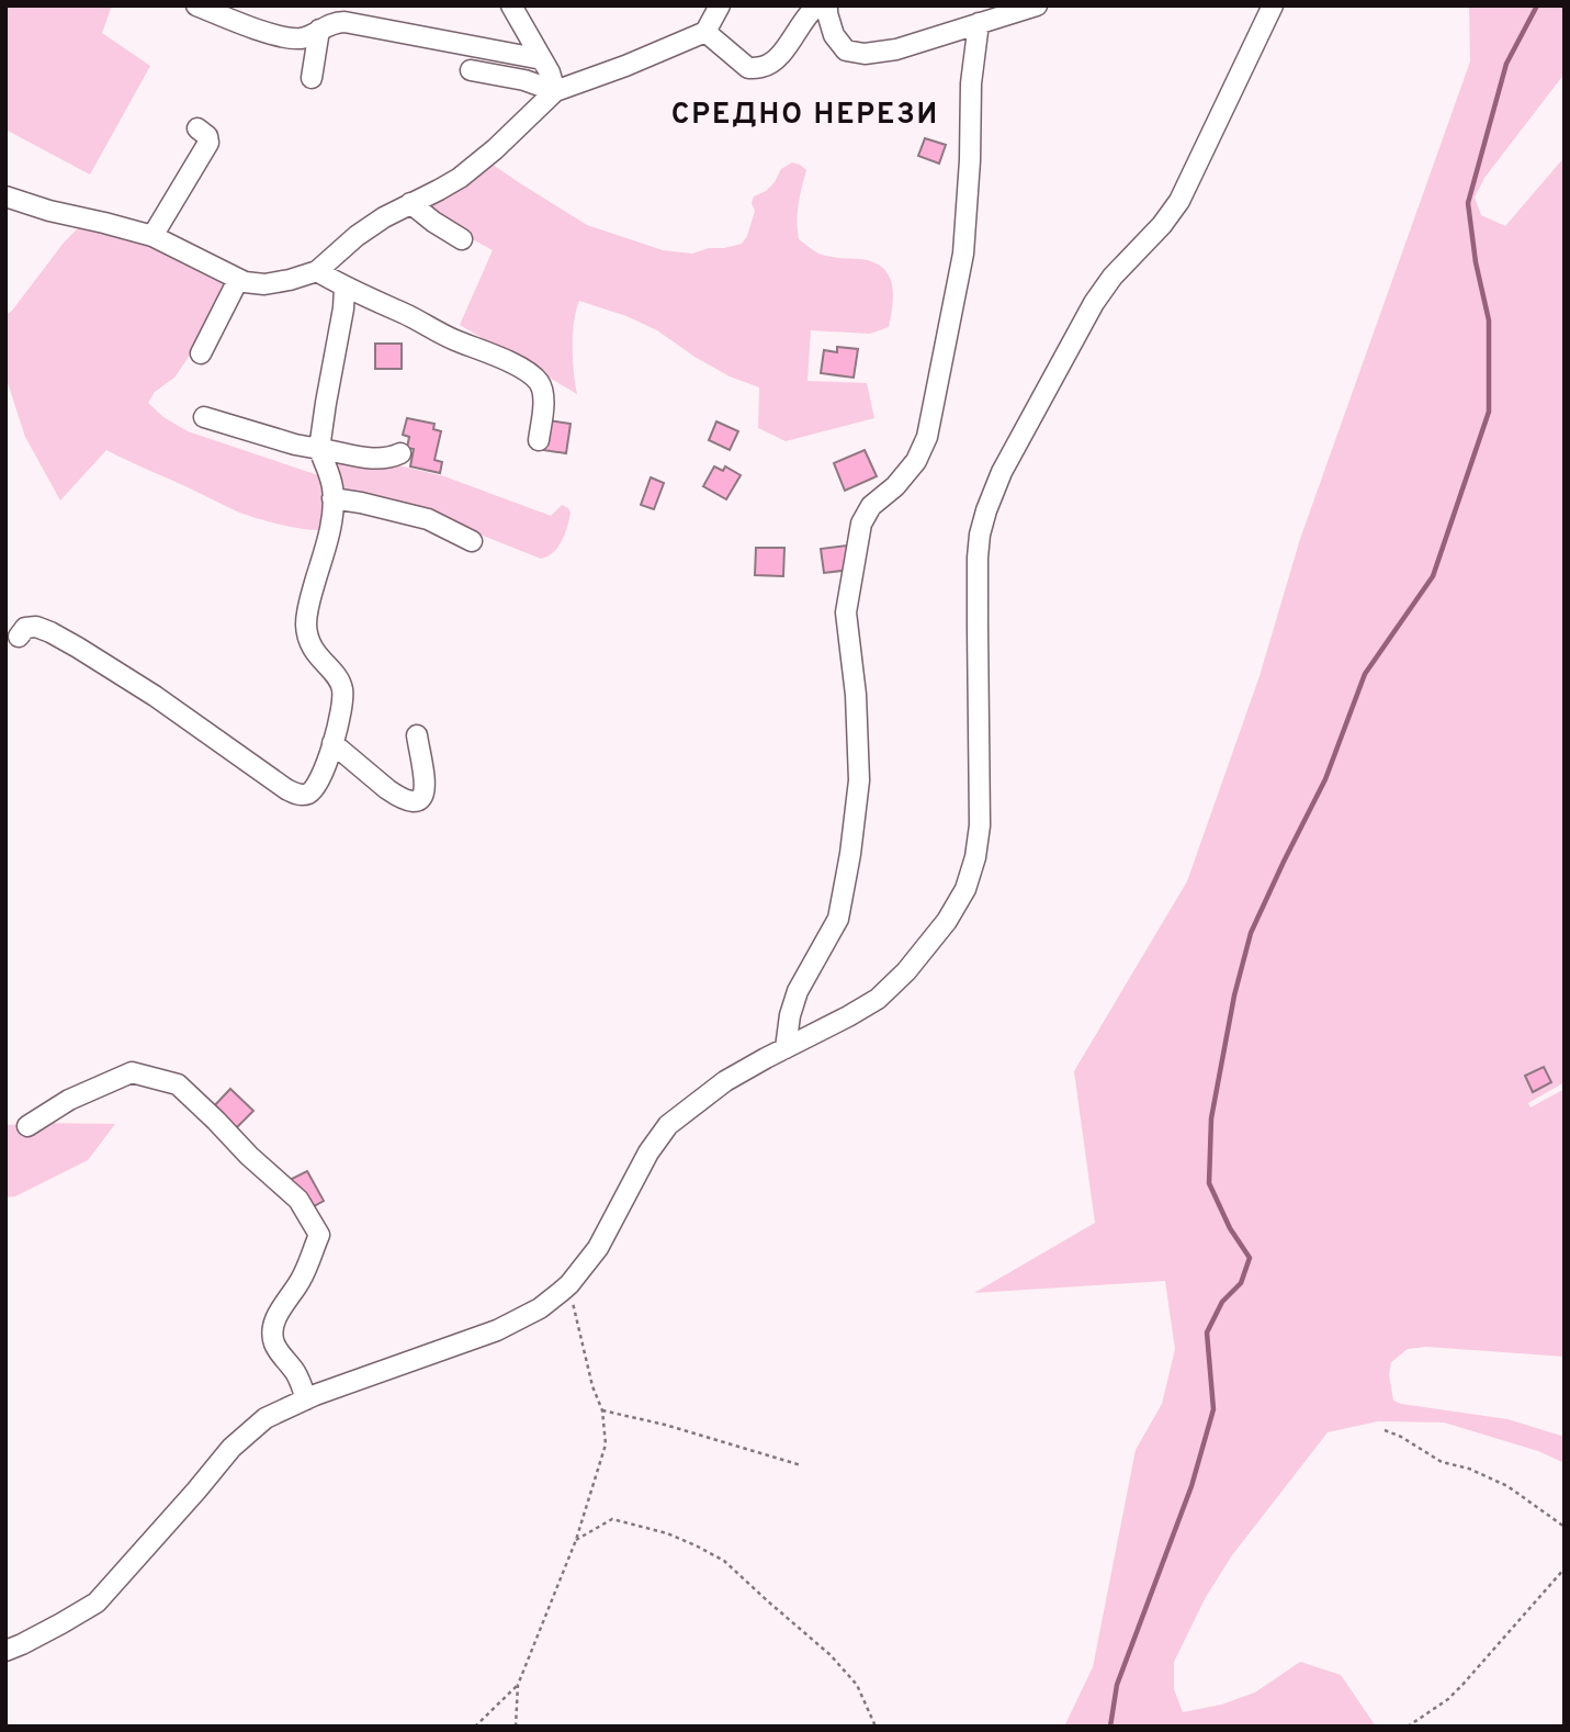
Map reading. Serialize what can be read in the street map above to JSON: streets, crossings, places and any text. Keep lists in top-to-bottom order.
{
  "districts": ["СРЕДНО НЕРЕЗИ"]
}
